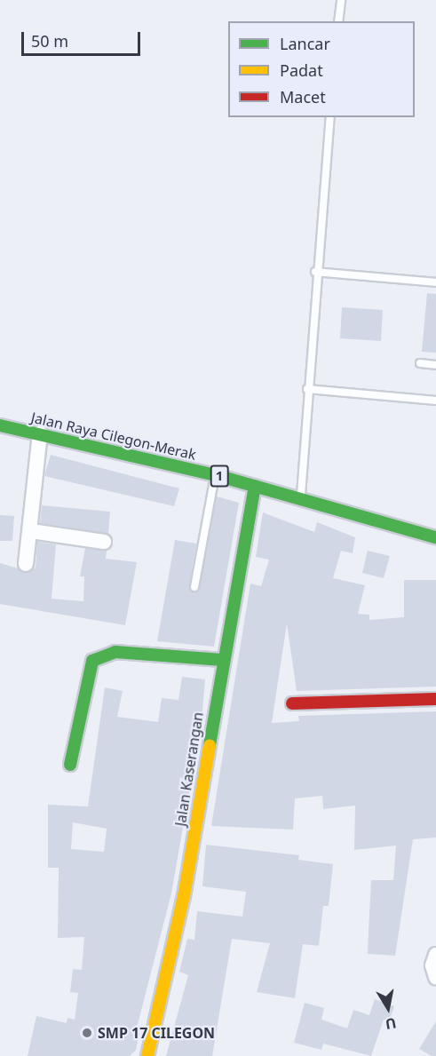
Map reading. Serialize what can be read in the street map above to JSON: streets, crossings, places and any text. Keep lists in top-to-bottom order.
{
  "streets": {
    "main road": ["Jalan Raya Cilegon-Merak", "1", "Jalan Kaserangan"]
  },
  "crossings": [
    ["Jalan Raya Cilegon-Merak", "Jalan Kaserangan"]
  ],
  "places": ["SMP 17 CILEGON"],
  "legend": ["Lancar", "Padat", "Macet"],
  "scale_bar": "50 m",
  "north": "bottom"
}
